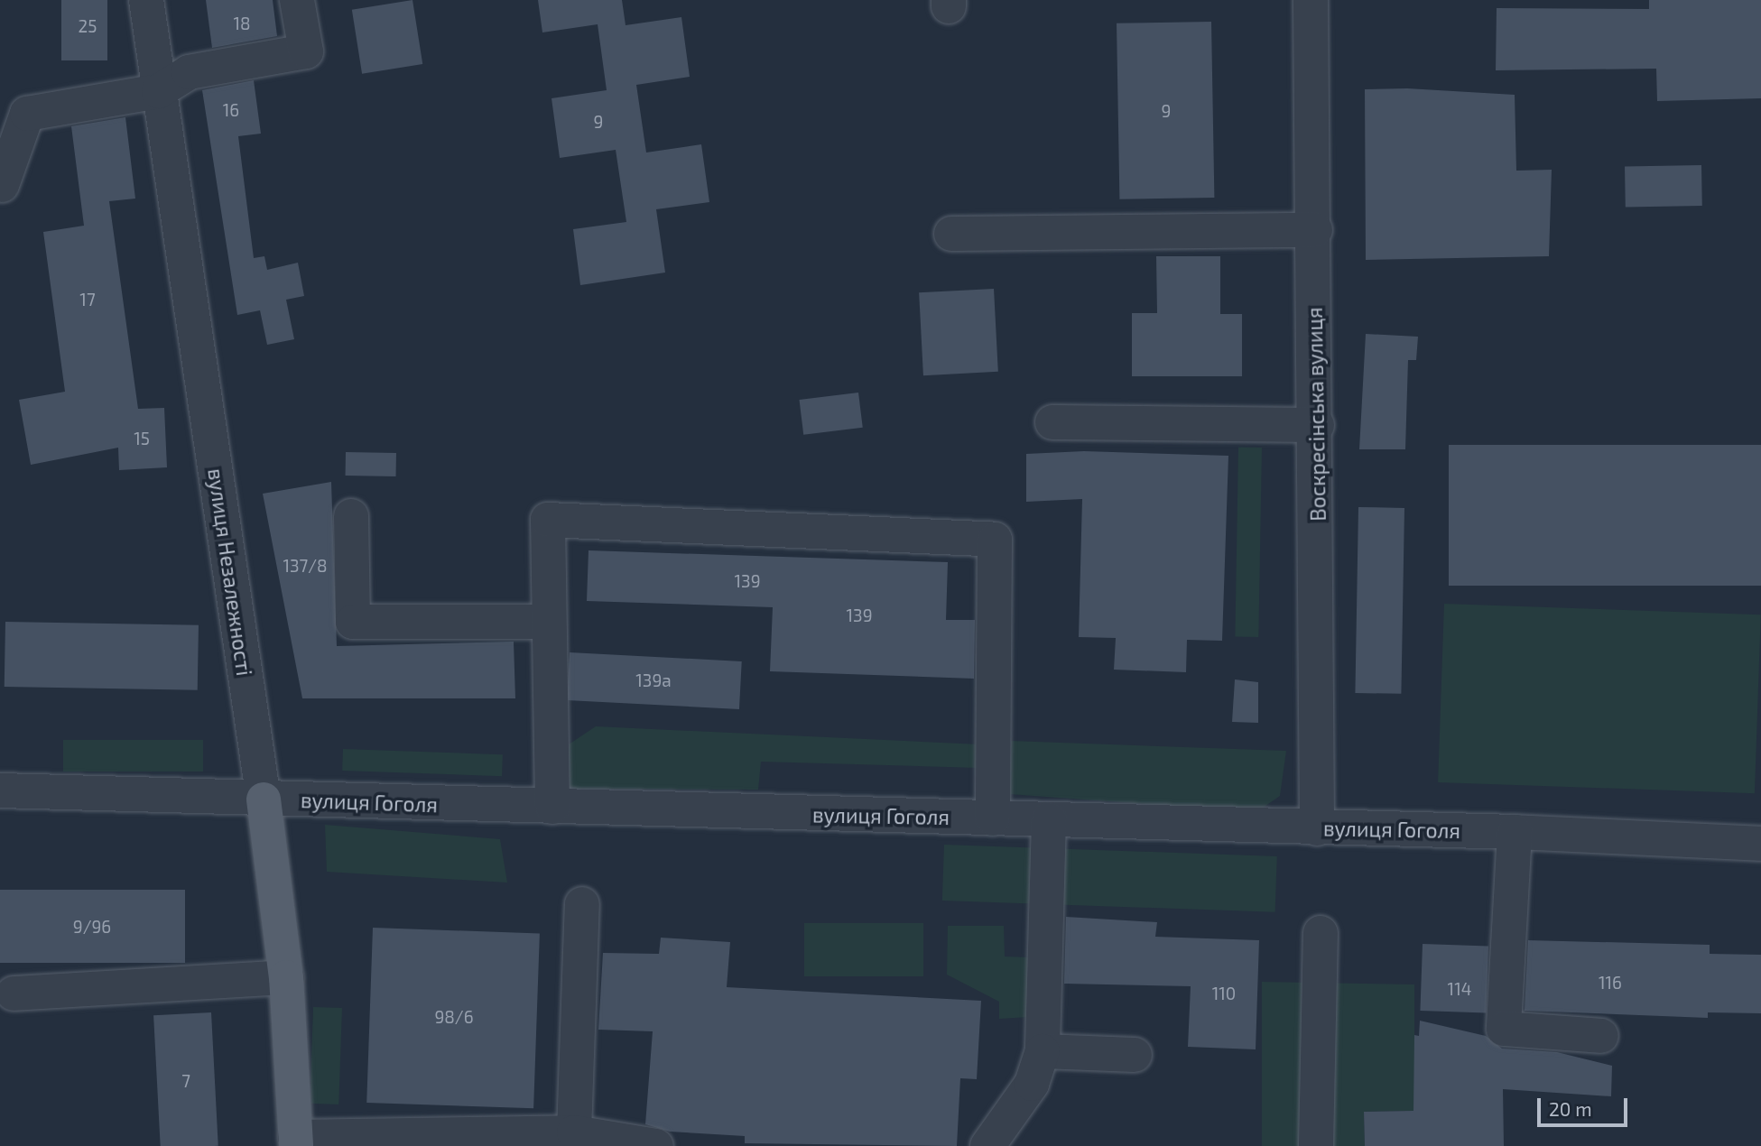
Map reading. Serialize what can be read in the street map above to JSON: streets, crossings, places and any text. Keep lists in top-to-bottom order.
{
  "streets": {
    "main road": ["вулиця Незалежності"],
    "street": ["Воскресінська вулиця", "вулиця Гоголя"]
  },
  "crossings": [
    ["Воскресінська вулиця", "вулиця Гоголя"],
    ["вулиця Незалежності", "вулиця Гоголя"]
  ],
  "house_numbers": [
    "18",
    "25",
    "16",
    "9",
    "9",
    "17",
    "15",
    "137/8",
    "139",
    "139",
    "139а",
    "9/96",
    "116",
    "114",
    "110",
    "98/6",
    "7"
  ],
  "scale_bar": "20 m"
}
